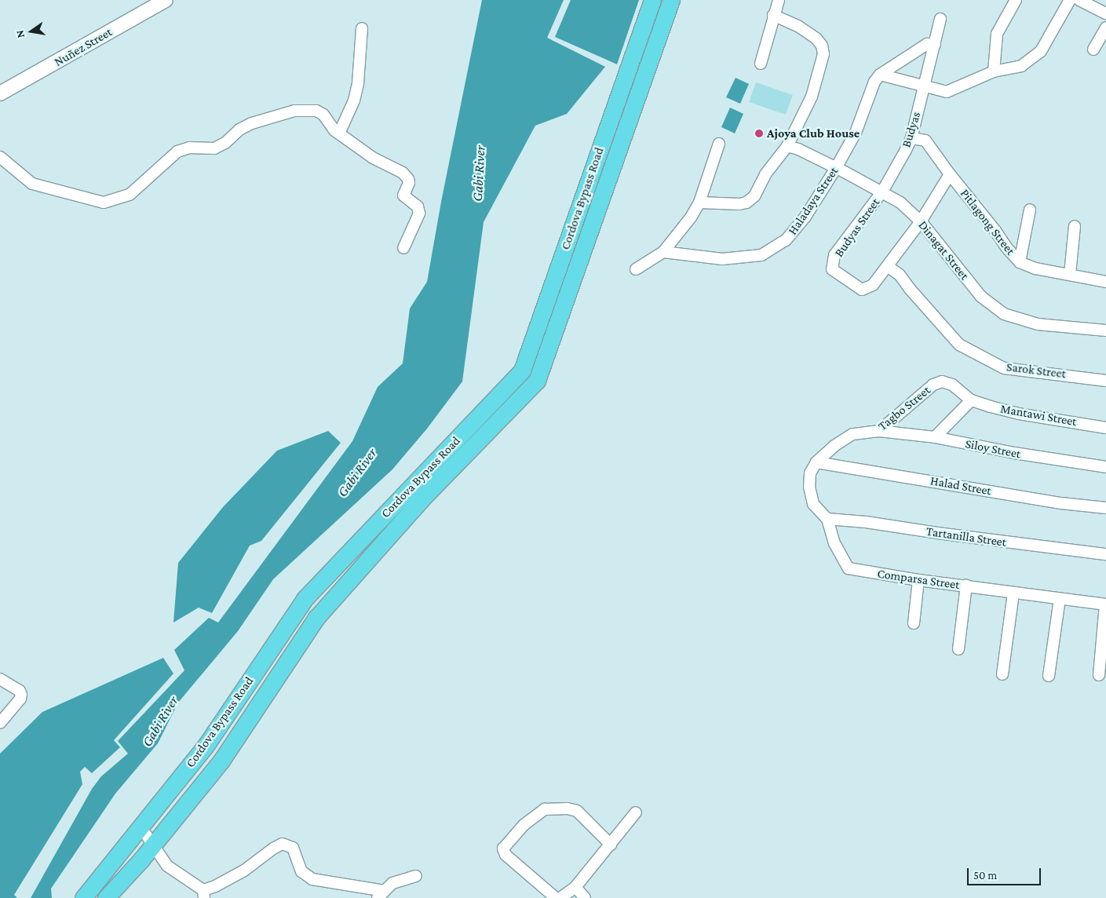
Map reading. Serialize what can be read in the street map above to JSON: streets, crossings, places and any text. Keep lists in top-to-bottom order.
{
  "streets": {
    "main road": ["Cordova Bypass Road"],
    "street": [
      "Nuñez Street",
      "Budyas",
      "Haladaya Street",
      "Pitlagong Street",
      "Budyas Street",
      "Dinagat Street",
      "Sarok Street",
      "Tagbo Street",
      "Mantawi Street",
      "Siloy Street",
      "Halad Street",
      "Tartanilla Street",
      "Comparsa Street"
    ]
  },
  "crossings": [
    ["Budyas", "Haladaya Street"],
    ["Budyas", "Pitlagong Street"],
    ["Budyas", "Budyas Street"],
    ["Budyas", "Dinagat Street"],
    ["Haladaya Street", "Dinagat Street"],
    ["Budyas Street", "Dinagat Street"],
    ["Budyas Street", "Sarok Street"],
    ["Tagbo Street", "Mantawi Street"],
    ["Tagbo Street", "Siloy Street"],
    ["Tagbo Street", "Halad Street"],
    ["Tagbo Street", "Comparsa Street"],
    ["Halad Street", "Comparsa Street"],
    ["Tartanilla Street", "Comparsa Street"]
  ],
  "water": ["Gabi River"],
  "places": ["Ajoya Club House"],
  "scale_bar": "50 m",
  "north": "left"
}
